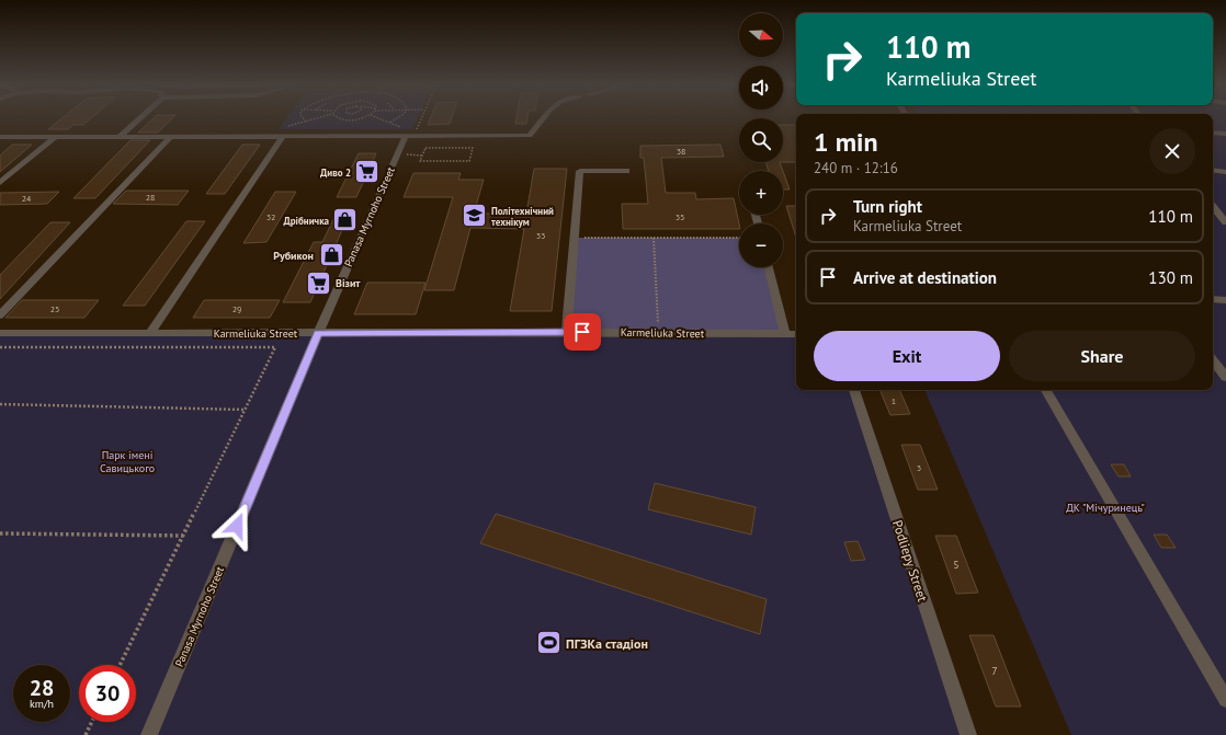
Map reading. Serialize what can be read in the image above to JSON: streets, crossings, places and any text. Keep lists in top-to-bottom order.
{
  "streets": {
    "street": ["Panasa Myrnoho Street", "Karmeliuka Street", "Podliepy Street"]
  },
  "crossings": [
    ["Panasa Myrnoho Street", "Karmeliuka Street"]
  ],
  "parks": ["Парк імені Савицького", "ДК \"Мічуринець\""],
  "places": {
    "supermarket": ["Диво 2", "Візит"],
    "school or university": ["Політехнічний технікум"],
    "shop": ["Дрібничка", "Рубикон"],
    "sports": ["ПГЗКа стадіон"]
  },
  "house_numbers": [
    "38",
    "28",
    "24",
    "32",
    "35",
    "33",
    "25",
    "29",
    "1",
    "3",
    "5",
    "7"
  ],
  "north": "right",
  "page": {
    "map_buttons": ["+", "−"],
    "turn": ["110 m", "Karmeliuka Street"],
    "heading": ["1 min", "240 m · 12:16"],
    "list": [
      {
        "name": "Turn right",
        "note": "Karmeliuka Street",
        "value": "110 m"
      },
      {
        "name": "Arrive at destination",
        "value": "130 m"
      }
    ],
    "buttons": ["Exit", "Share"],
    "speed": "28 km/h",
    "limit": "30"
  }
}
